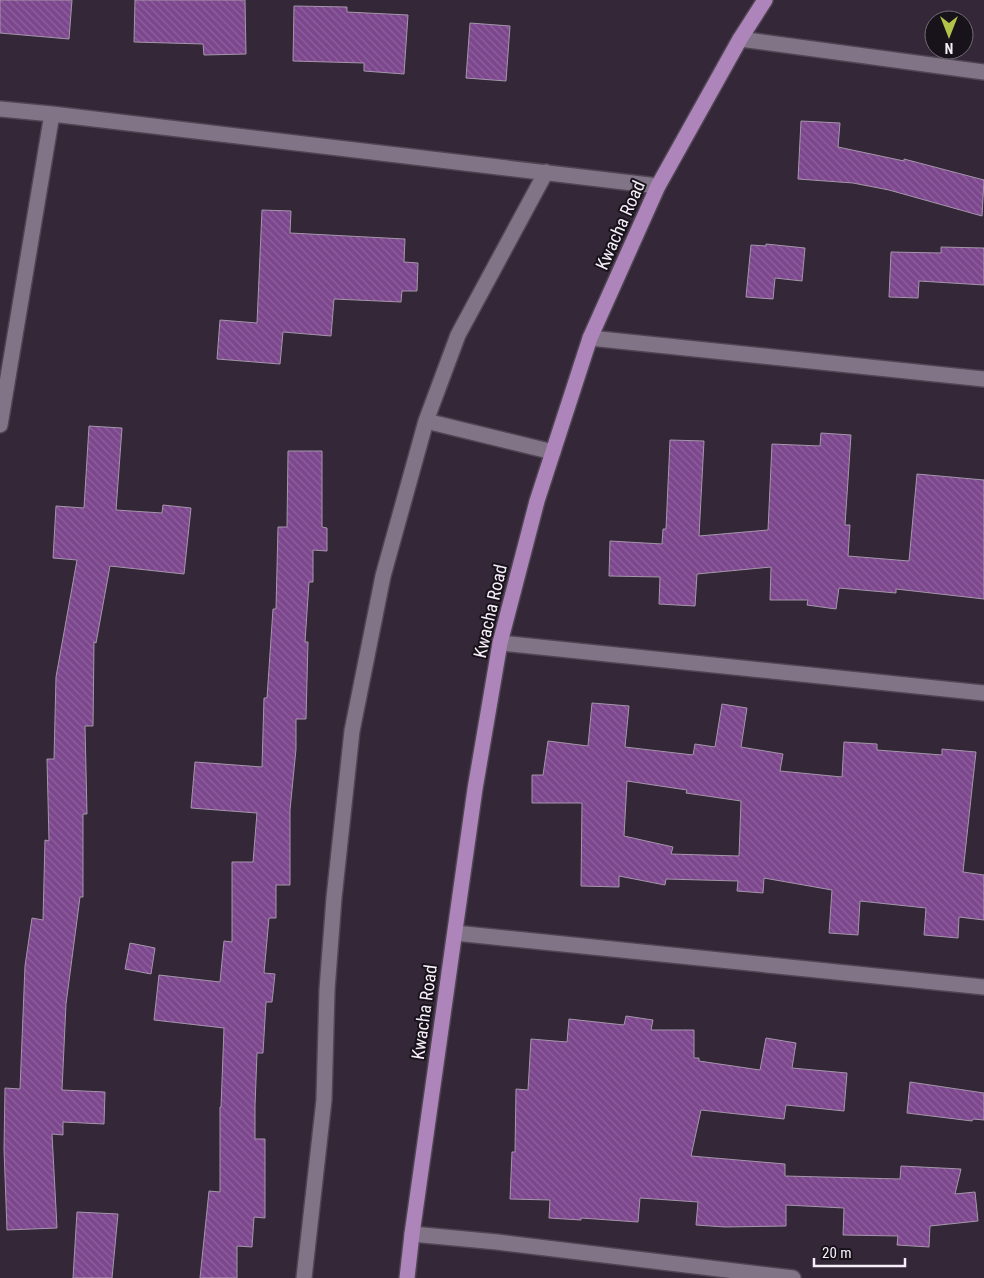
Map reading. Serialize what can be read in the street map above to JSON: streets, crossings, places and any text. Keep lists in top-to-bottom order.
{
  "streets": {
    "main road": ["Kwacha Road"]
  },
  "scale_bar": "20 m",
  "north": "bottom"
}
